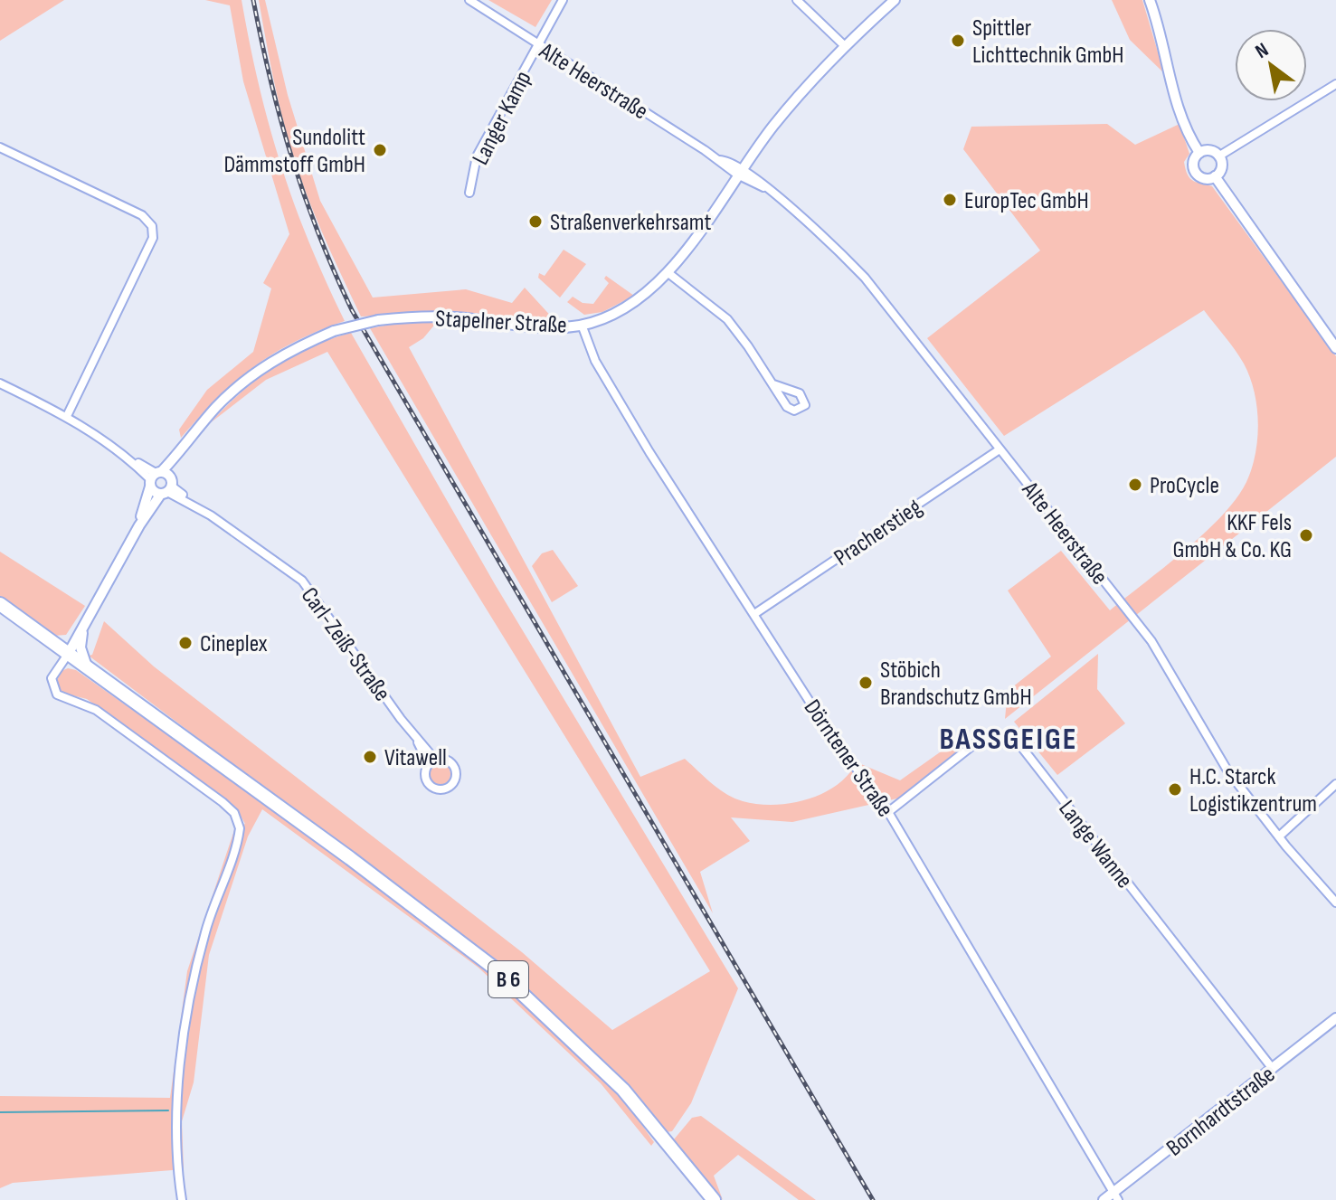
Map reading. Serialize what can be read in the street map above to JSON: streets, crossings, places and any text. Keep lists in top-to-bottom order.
{
  "streets": {
    "main road": ["B 6"],
    "street": [
      "Alte Heerstraße",
      "Langer Kamp",
      "Stapelner Straße",
      "Pracherstieg",
      "Carl-Zeiß-Straße",
      "Dörntener Straße",
      "Lange Wanne",
      "Bornhardtstraße"
    ]
  },
  "crossings": [
    ["Alte Heerstraße", "Langer Kamp"],
    ["Alte Heerstraße", "Stapelner Straße"],
    ["Alte Heerstraße", "Pracherstieg"],
    ["Stapelner Straße", "Carl-Zeiß-Straße"],
    ["Stapelner Straße", "Dörntener Straße"],
    ["Stapelner Straße", "B 6"],
    ["Pracherstieg", "Dörntener Straße"],
    ["Dörntener Straße", "Lange Wanne"],
    ["Dörntener Straße", "Bornhardtstraße"],
    ["Lange Wanne", "Bornhardtstraße"]
  ],
  "districts": ["BASSGEIGE"],
  "places": [
    "Spittler Lichttechnik GmbH",
    "Sundolitt Dämmstoff GmbH",
    "EuropTec GmbH",
    "Straßenverkehrsamt",
    "ProCycle",
    "KKF Fels GmbH & Co. KG",
    "Cineplex",
    "Stöbich Brandschutz GmbH",
    "Vitawell",
    "H.C. Starck Logistikzentrum"
  ],
  "north": "top left"
}
